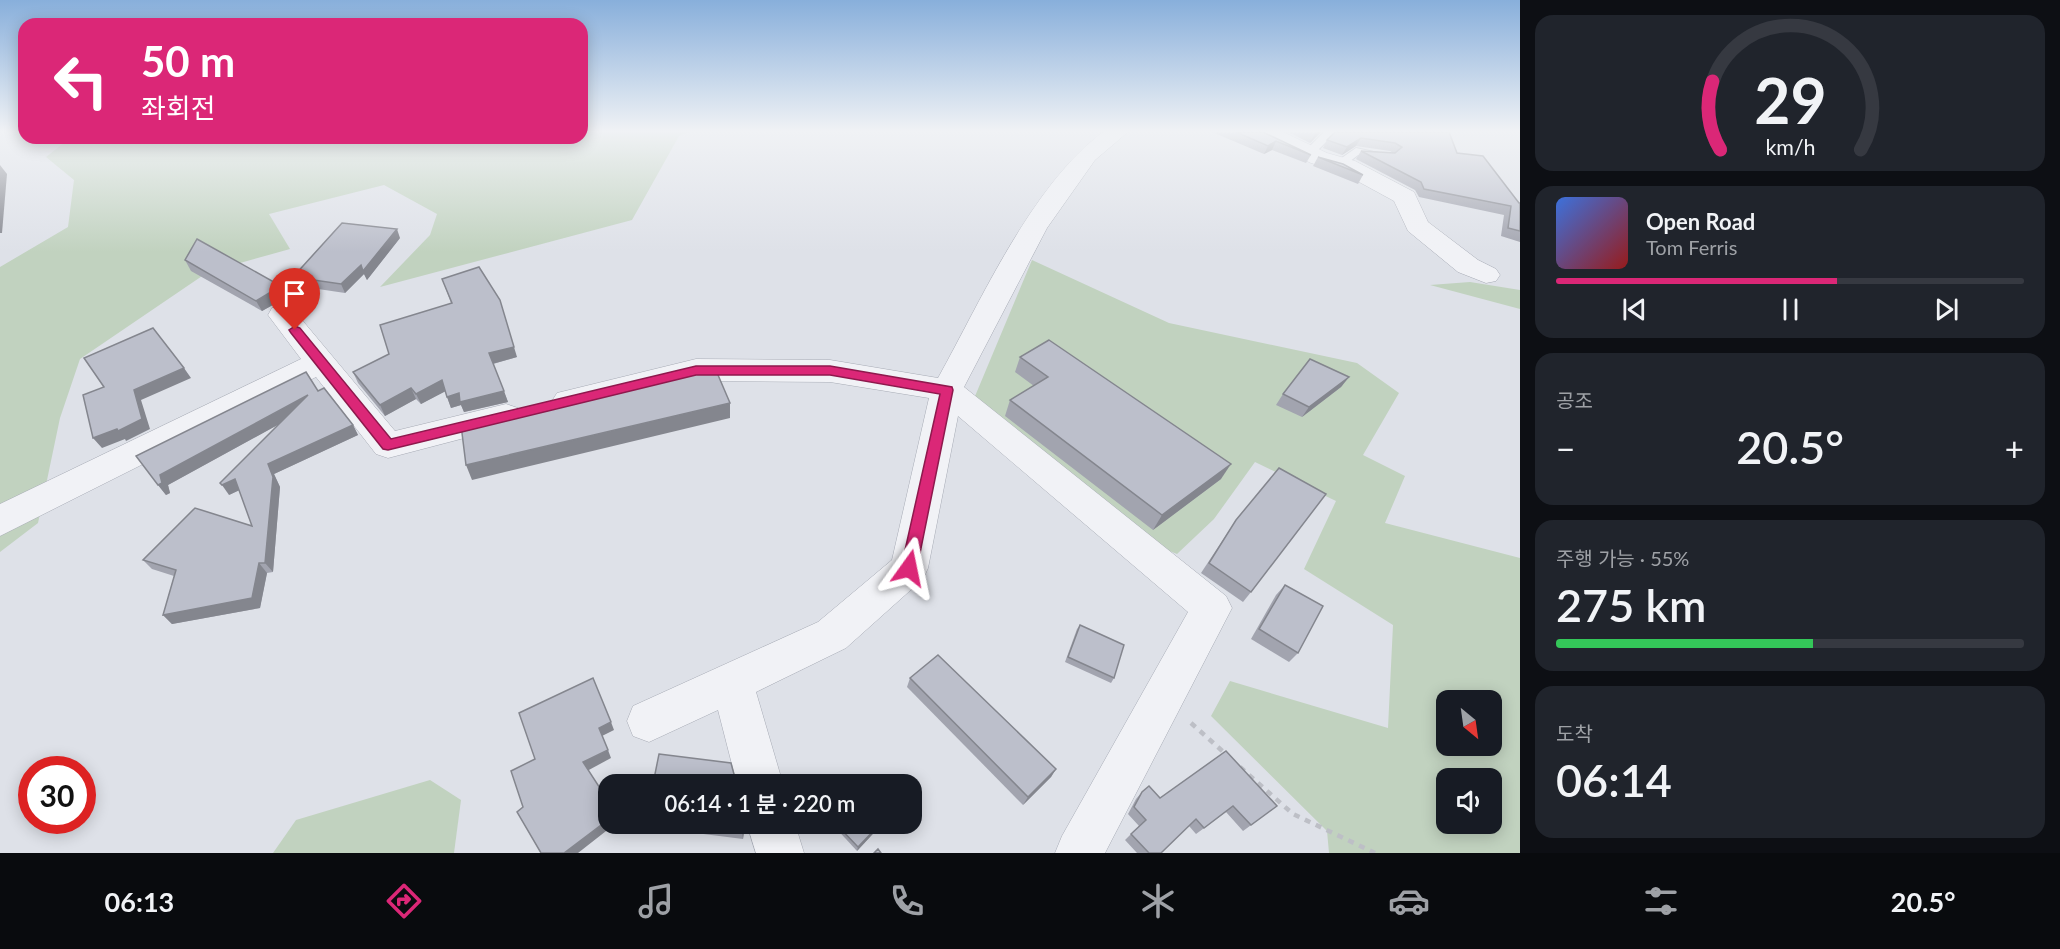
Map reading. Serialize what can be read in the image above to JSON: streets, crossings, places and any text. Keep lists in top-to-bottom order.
{
  "north": "bottom right",
  "page": {
    "turn": ["50 m", "좌회전"],
    "song": ["Open Road", "Tom Ferris"],
    "tile": [
      "공조",
      ["주행 가능 · 55%", "275 km"],
      ["도착", "06:14"]
    ],
    "heat": ["−", "20.5°", "+"],
    "limit": "30",
    "trip": "06:14 · 1 분 · 220 m",
    "tabs": ["06:13", "20.5°"],
    "gauge": ["29", "km/h"]
  }
}
